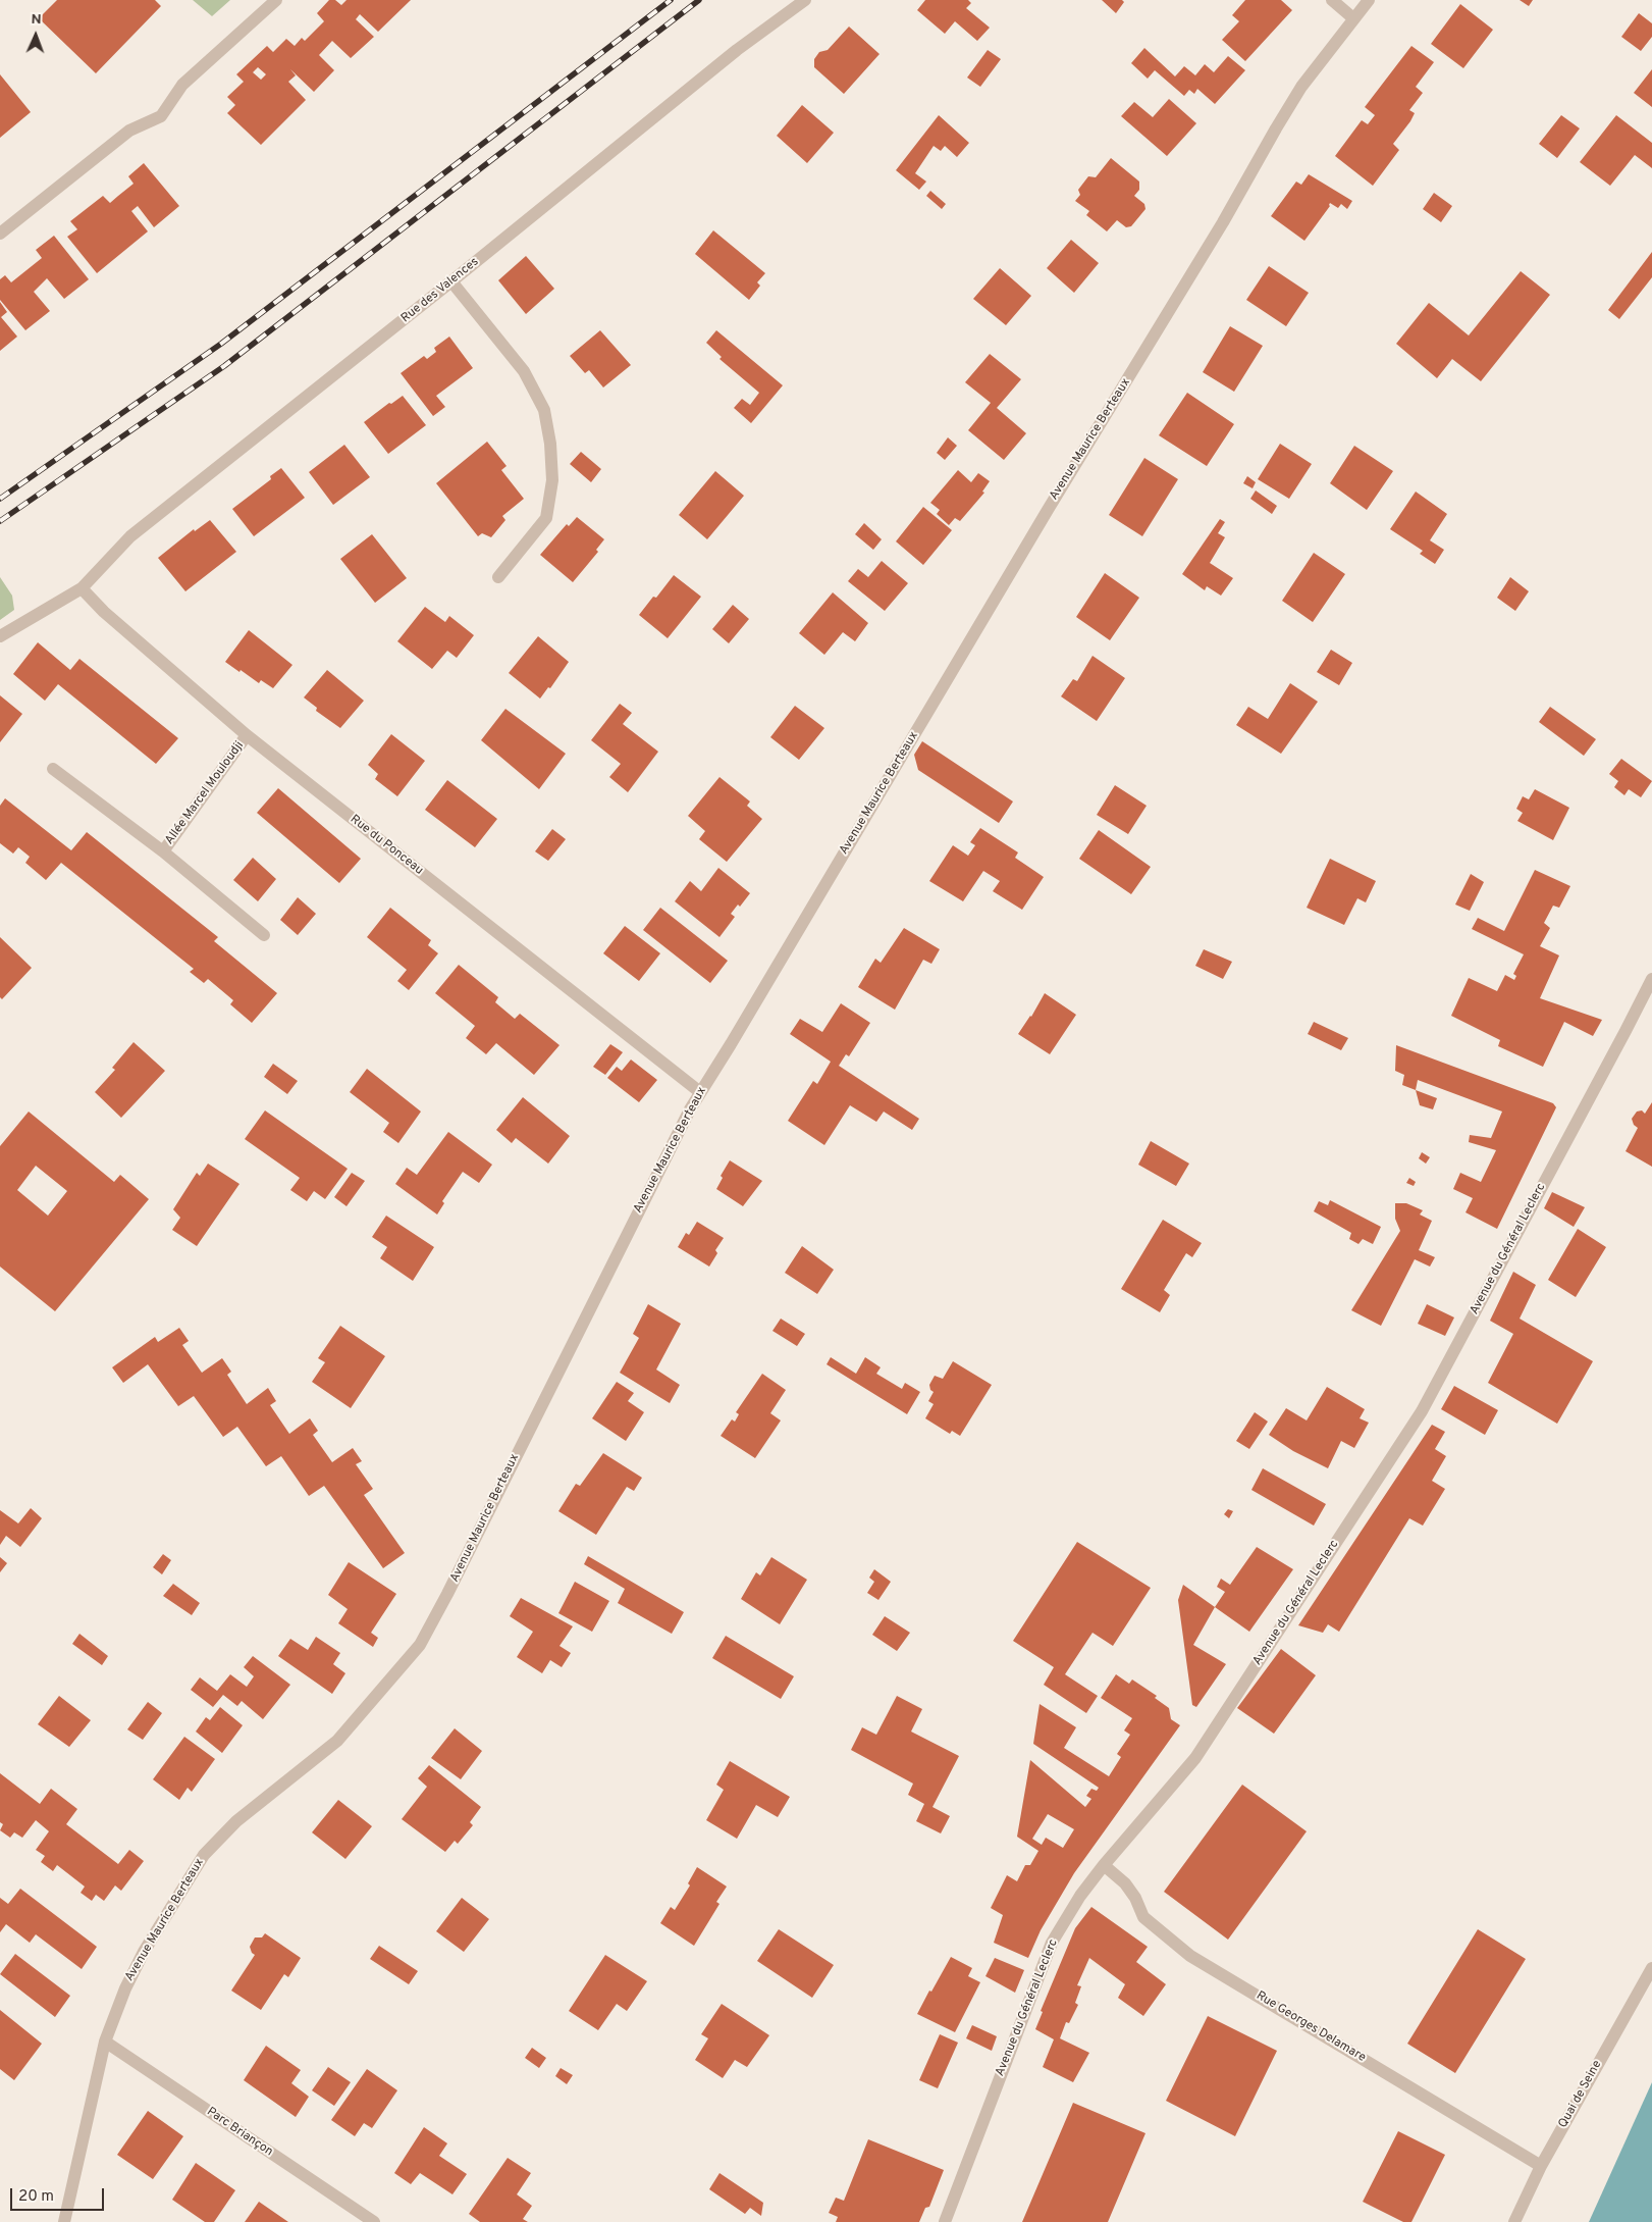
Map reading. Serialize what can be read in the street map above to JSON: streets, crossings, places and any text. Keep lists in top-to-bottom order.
{
  "streets": {
    "street": [
      "Rue des Valences",
      "Avenue Maurice Berteaux",
      "Allée Marcel Mouloudji",
      "Rue du Ponceau",
      "Avenue du Général Leclerc",
      "Rue Georges Delamare",
      "Quai de Seine",
      "Parc Briançon"
    ]
  },
  "crossings": [
    ["Rue des Valences", "Rue du Ponceau"],
    ["Avenue Maurice Berteaux", "Rue du Ponceau"],
    ["Avenue Maurice Berteaux", "Parc Briançon"],
    ["Allée Marcel Mouloudji", "Rue du Ponceau"],
    ["Avenue du Général Leclerc", "Rue Georges Delamare"],
    ["Rue Georges Delamare", "Quai de Seine"]
  ],
  "scale_bar": "20 m",
  "north": "top"
}
